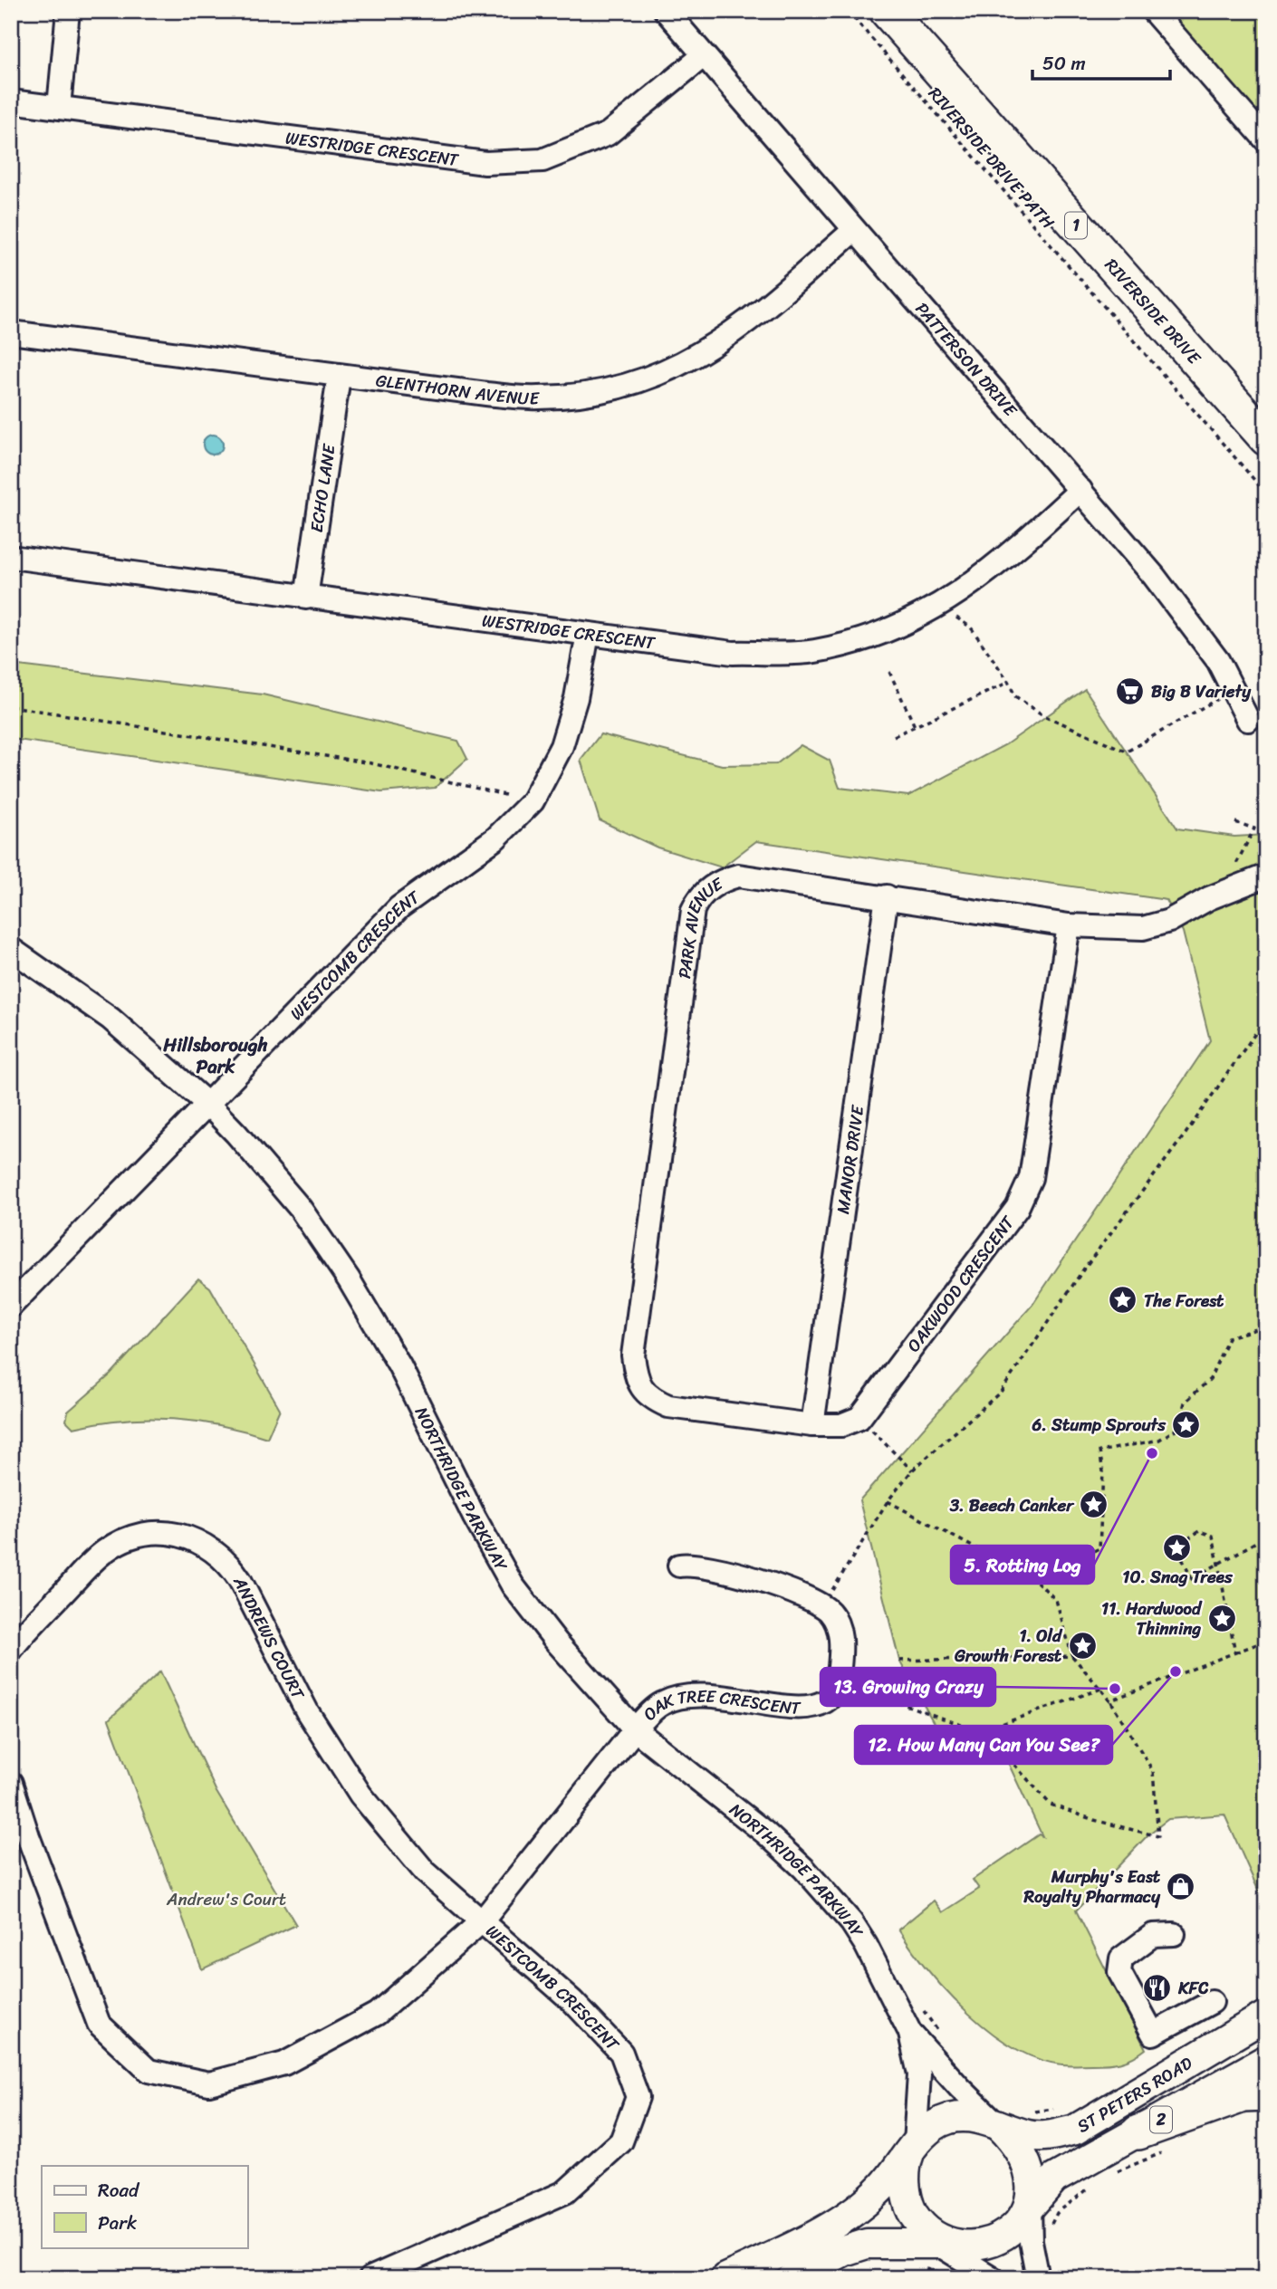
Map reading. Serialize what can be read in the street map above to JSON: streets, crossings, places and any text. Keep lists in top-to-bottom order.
{
  "streets": {
    "highway": ["1", "RIVERSIDE DRIVE"],
    "main road": ["ST PETERS ROAD", "2"],
    "street": [
      "WESTRIDGE CRESCENT",
      "PATTERSON DRIVE",
      "GLENTHORN AVENUE",
      "ECHO LANE",
      "PARK AVENUE",
      "WESTCOMB CRESCENT",
      "MANOR DRIVE",
      "OAKWOOD CRESCENT",
      "NORTHRIDGE PARKWAY",
      "ANDREWS COURT",
      "OAK TREE CRESCENT"
    ],
    "path": ["RIVERSIDE DRIVE PATH"]
  },
  "crossings": [
    ["WESTRIDGE CRESCENT", "PATTERSON DRIVE"],
    ["WESTRIDGE CRESCENT", "ECHO LANE"],
    ["WESTRIDGE CRESCENT", "WESTCOMB CRESCENT"],
    ["PATTERSON DRIVE", "GLENTHORN AVENUE"],
    ["GLENTHORN AVENUE", "ECHO LANE"],
    ["PARK AVENUE", "MANOR DRIVE"],
    ["PARK AVENUE", "OAKWOOD CRESCENT"],
    ["WESTCOMB CRESCENT", "NORTHRIDGE PARKWAY"],
    ["WESTCOMB CRESCENT", "ANDREWS COURT"],
    ["NORTHRIDGE PARKWAY", "OAK TREE CRESCENT"],
    ["NORTHRIDGE PARKWAY", "ST PETERS ROAD"]
  ],
  "districts": ["Hillsborough Park"],
  "parks": ["Andrew's Court"],
  "places": {
    "supermarket": ["Big B Variety"],
    "place": [
      "The Forest",
      "6. Stump Sprouts",
      "3. Beech Canker",
      "10. Snag Trees",
      "11. Hardwood Thinning",
      "1. Old Growth Forest"
    ],
    "other": ["5. Rotting Log", "12. How Many Can You See?", "13. Growing Crazy"],
    "shop": ["Murphy's East Royalty Pharmacy"],
    "restaurant": ["KFC"]
  },
  "legend": ["Road", "Park"],
  "scale_bar": "50 m"
}
